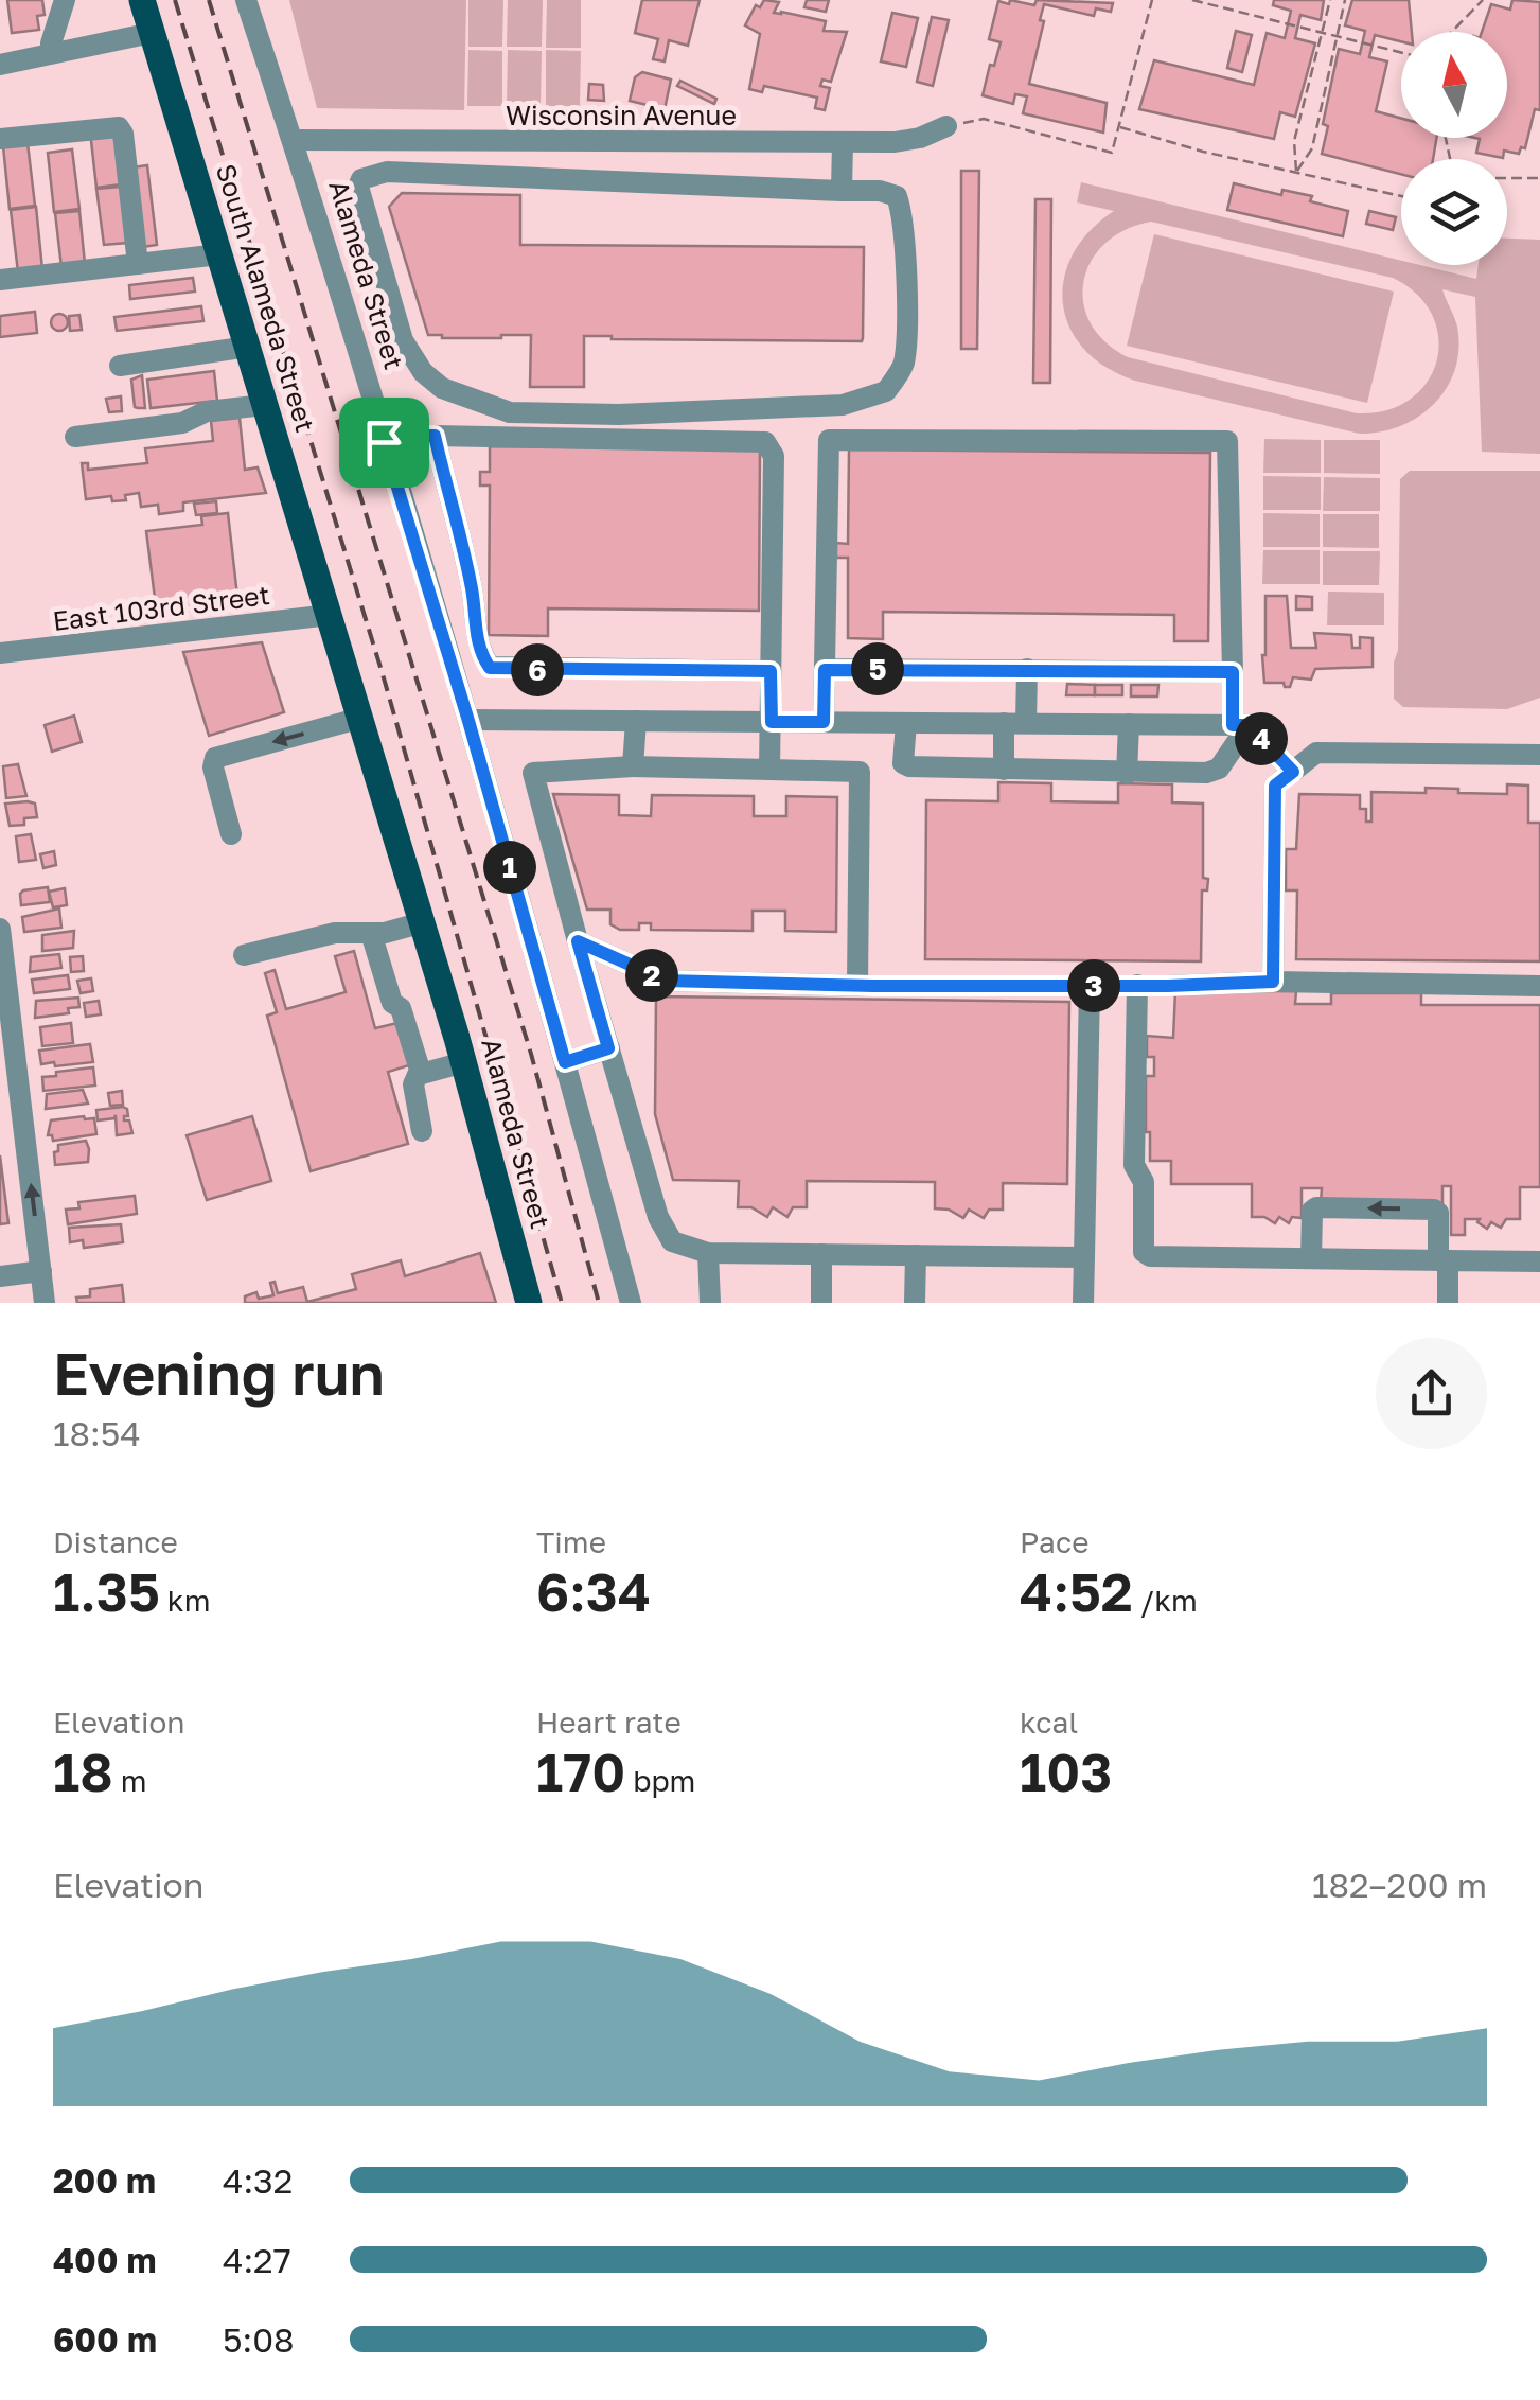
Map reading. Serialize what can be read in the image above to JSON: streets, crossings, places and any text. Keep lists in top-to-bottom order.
{
  "streets": {
    "main road": ["Alameda Street", "South Alameda Street"],
    "street": ["Wisconsin Avenue", "East 103rd Street"]
  },
  "crossings": [
    ["Wisconsin Avenue", "Alameda Street"],
    ["Alameda Street", "South Alameda Street"],
    ["Alameda Street", "East 103rd Street"],
    ["South Alameda Street", "East 103rd Street"]
  ],
  "north": "top",
  "page": {
    "pins": [
      "5",
      "6",
      "4",
      "1",
      "2",
      "3"
    ],
    "heading": ["Evening run", "18:54"],
    "stats": [
      ["Distance", "1.35 km"],
      ["Time", "6:34"],
      ["Pace", "4:52 /km"],
      ["Elevation", "18 m"],
      ["Heart rate", "170 bpm"],
      ["kcal", "103"]
    ],
    "chart": ["Elevation", "182–200 m"],
    "list": [
      {
        "name": "200 m",
        "note": "4:32"
      },
      {
        "name": "400 m",
        "note": "4:27"
      },
      {
        "name": "600 m",
        "note": "5:08"
      }
    ]
  }
}
